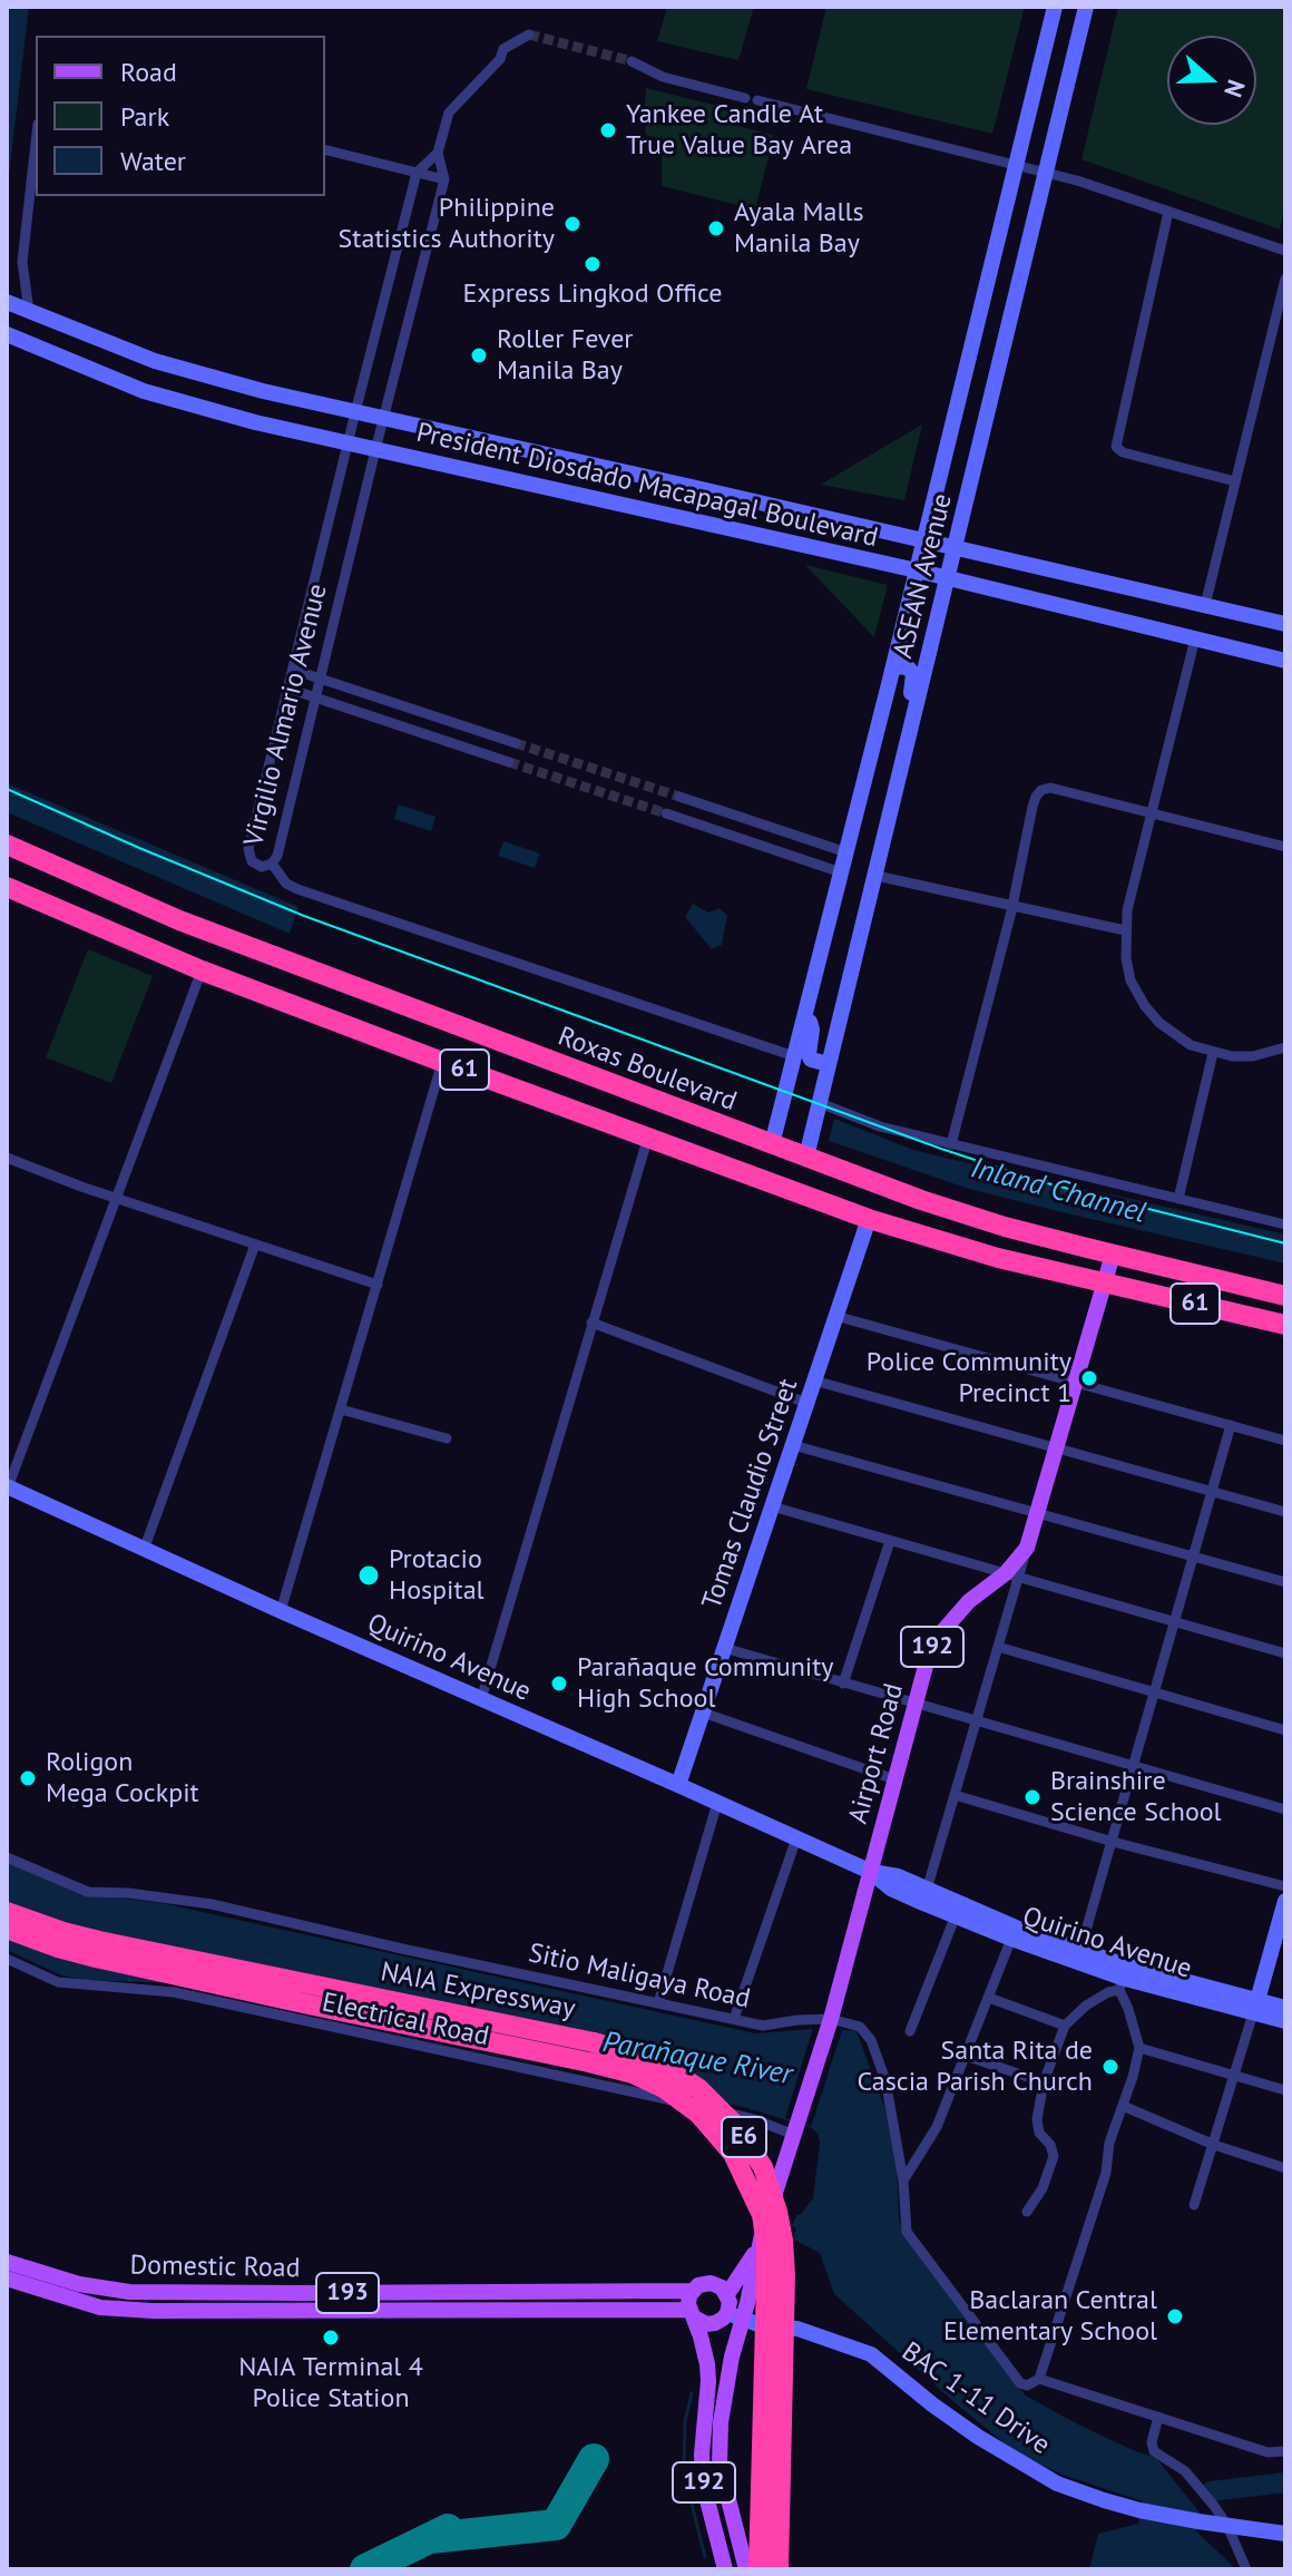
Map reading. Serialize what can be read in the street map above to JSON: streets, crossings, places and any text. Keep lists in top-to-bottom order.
{
  "streets": {
    "highway": [
      "61",
      "Roxas Boulevard",
      "NAIA Expressway",
      "E6"
    ],
    "main road": [
      "President Diosdado Macapagal Boulevard",
      "ASEAN Avenue",
      "Tomas Claudio Street",
      "192",
      "Quirino Avenue",
      "Airport Road",
      "Domestic Road",
      "193",
      "BAC 1-11 Drive"
    ],
    "street": ["Virgilio Almario Avenue", "Sitio Maligaya Road", "Electrical Road"]
  },
  "crossings": [
    ["President Diosdado Macapagal Boulevard", "ASEAN Avenue"],
    ["President Diosdado Macapagal Boulevard", "Virgilio Almario Avenue"],
    ["ASEAN Avenue", "Roxas Boulevard"],
    ["61", "Tomas Claudio Street"],
    ["61", "Airport Road"],
    ["Roxas Boulevard", "Airport Road"],
    ["Tomas Claudio Street", "Quirino Avenue"],
    ["192", "Airport Road"],
    ["192", "Domestic Road"],
    ["192", "BAC 1-11 Drive"],
    ["Quirino Avenue", "Airport Road"],
    ["Airport Road", "Sitio Maligaya Road"],
    ["Airport Road", "Electrical Road"],
    ["Domestic Road", "BAC 1-11 Drive"]
  ],
  "water": ["Inland Channel", "Parañaque River"],
  "places": [
    "Yankee Candle At True Value Bay Area",
    "Philippine Statistics Authority",
    "Ayala Malls Manila Bay",
    "Express Lingkod Office",
    "Roller Fever Manila Bay",
    "Police Community Precinct 1",
    "Protacio Hospital",
    "Parañaque Community High School",
    "Roligon Mega Cockpit",
    "Brainshire Science School",
    "Santa Rita de Cascia Parish Church",
    "Baclaran Central Elementary School",
    "NAIA Terminal 4 Police Station"
  ],
  "legend": ["Road", "Park", "Water"],
  "north": "right"
}
